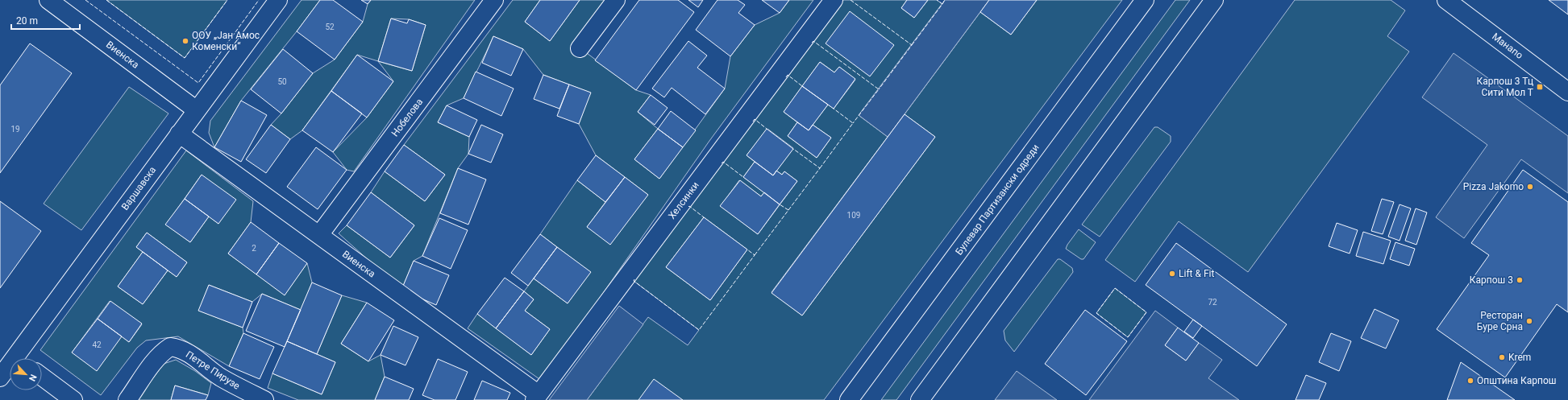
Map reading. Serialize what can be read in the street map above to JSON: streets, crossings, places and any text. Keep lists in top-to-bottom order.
{
  "streets": {
    "street": [
      "Манапо",
      "Виенска",
      "Нобелова",
      "Варшавска",
      "Булевар Партизански одреди",
      "Хелсинки",
      "Петре Пирузе"
    ]
  },
  "crossings": [
    ["Виенска", "Нобелова"],
    ["Виенска", "Варшавска"],
    ["Виенска", "Хелсинки"]
  ],
  "places": {
    "other": [
      "ООУ „Јан Амос Коменски“",
      "Pizza Jakomo",
      "Lift & Fit",
      "Карпош 3",
      "Ресторан Буре Срна",
      "Krem",
      "Општина Карпош"
    ],
    "transit": ["Карпош 3 Тц Сити Мол Т"]
  },
  "house_numbers": [
    "52",
    "50",
    "19",
    "109",
    "2",
    "72",
    "42"
  ],
  "scale_bar": "20 m",
  "north": "bottom right"
}
